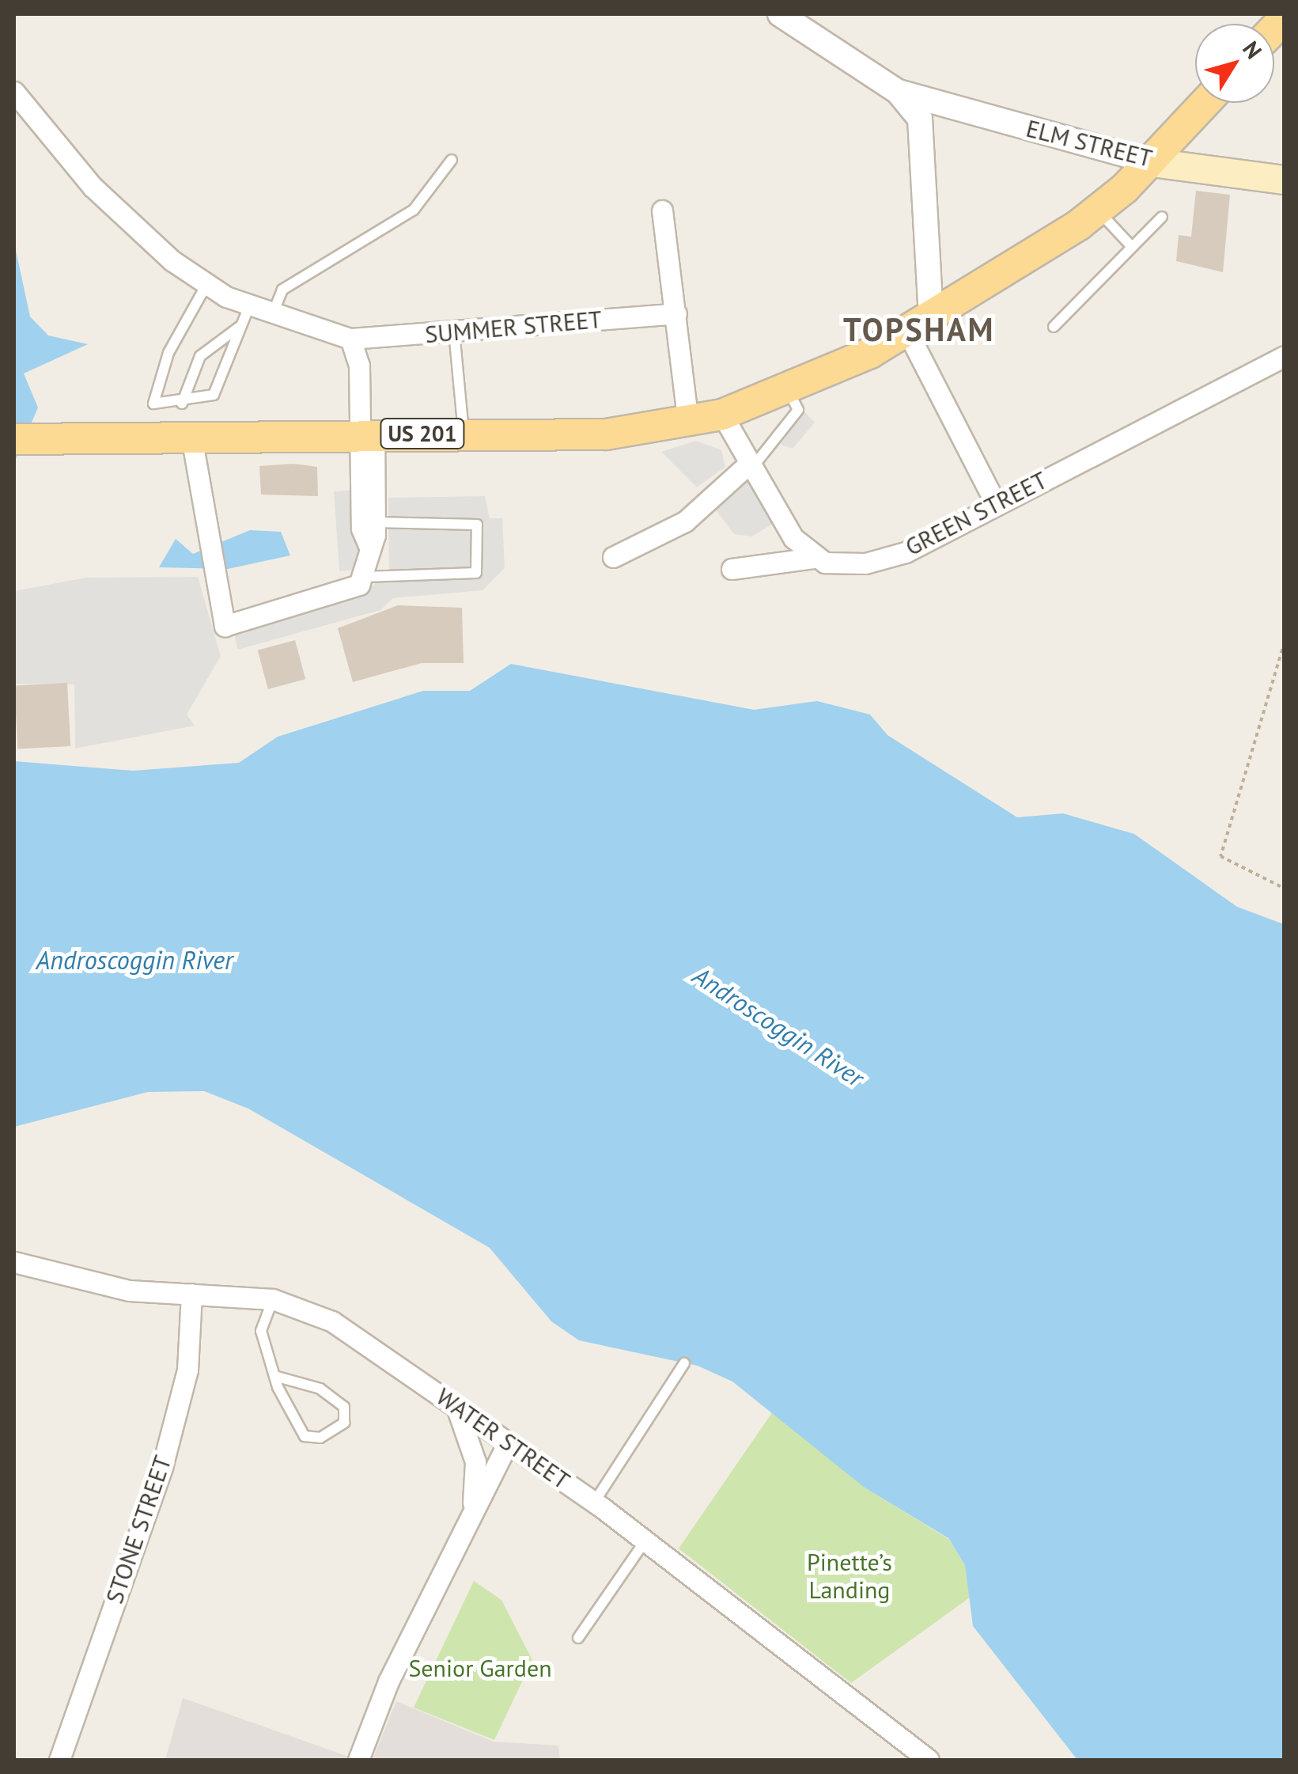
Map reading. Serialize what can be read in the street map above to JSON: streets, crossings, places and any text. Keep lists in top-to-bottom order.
{
  "streets": {
    "main road": ["ELM STREET", "US 201"],
    "street": [
      "SUMMER STREET",
      "GREEN STREET",
      "WATER STREET",
      "STONE STREET"
    ]
  },
  "crossings": [
    ["WATER STREET", "STONE STREET"]
  ],
  "districts": ["TOPSHAM"],
  "water": ["Androscoggin River"],
  "parks": ["Pinette’s Landing", "Senior Garden"],
  "north": "top right"
}
